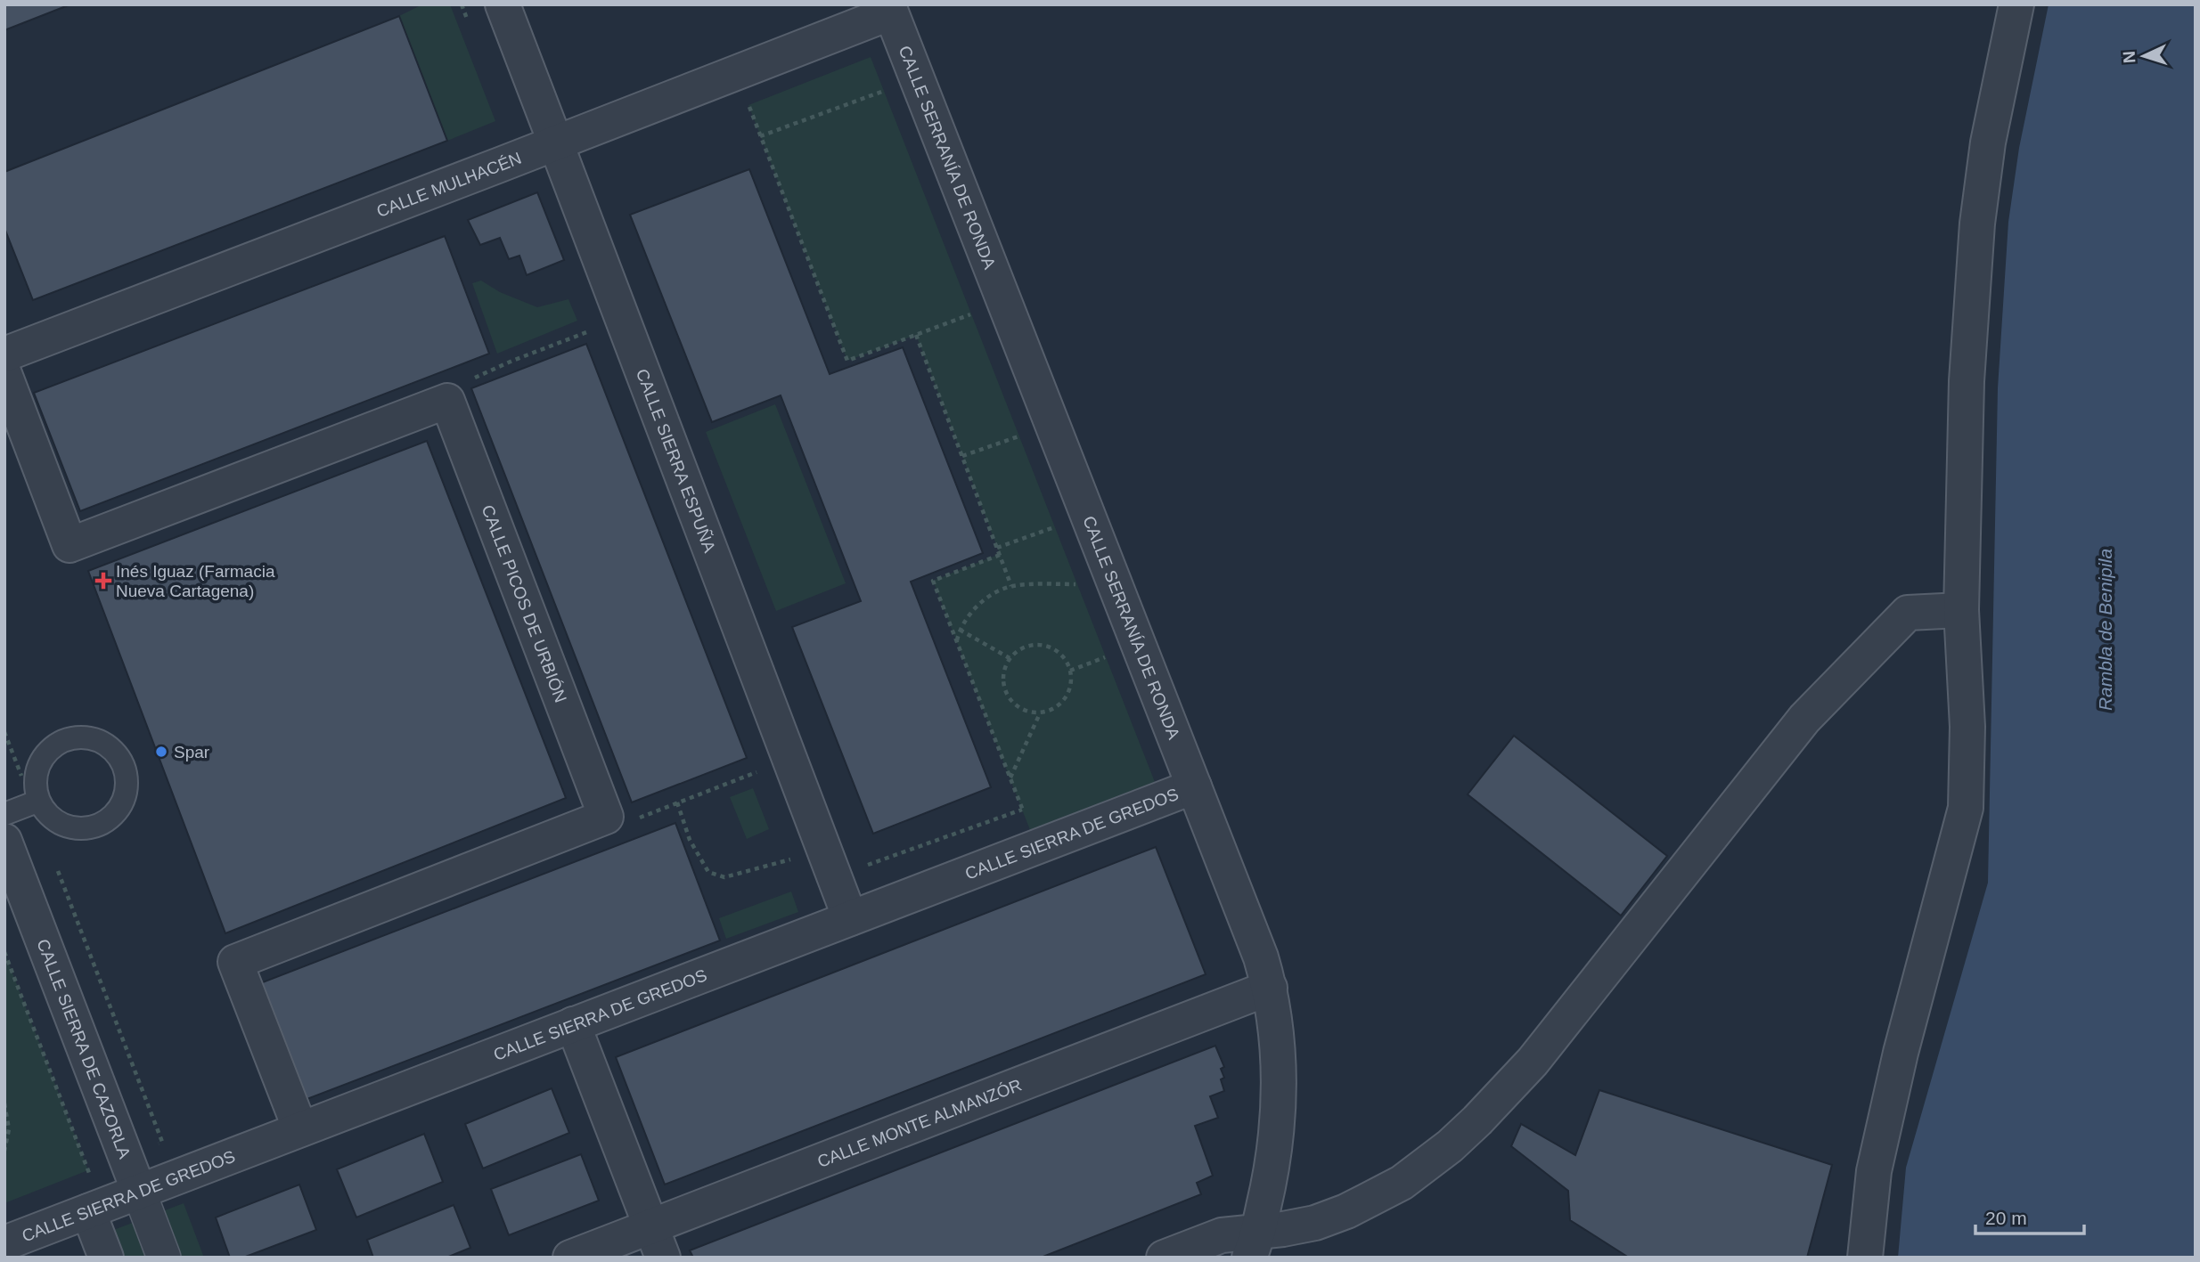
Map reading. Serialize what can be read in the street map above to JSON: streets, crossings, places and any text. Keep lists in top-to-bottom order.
{
  "streets": {
    "street": [
      "CALLE SERRANÍA DE RONDA",
      "CALLE MULHACÉN",
      "CALLE SIERRA ESPUÑA",
      "CALLE PICOS DE URBIÓN",
      "CALLE SIERRA DE GREDOS",
      "CALLE SIERRA DE CAZORLA",
      "CALLE MONTE ALMANZÓR"
    ]
  },
  "crossings": [
    ["CALLE SERRANÍA DE RONDA", "CALLE MULHACÉN"],
    ["CALLE SERRANÍA DE RONDA", "CALLE SIERRA DE GREDOS"],
    ["CALLE SERRANÍA DE RONDA", "CALLE MONTE ALMANZÓR"],
    ["CALLE MULHACÉN", "CALLE SIERRA ESPUÑA"],
    ["CALLE SIERRA ESPUÑA", "CALLE SIERRA DE GREDOS"],
    ["CALLE PICOS DE URBIÓN", "CALLE SIERRA DE GREDOS"],
    ["CALLE SIERRA DE GREDOS", "CALLE SIERRA DE CAZORLA"]
  ],
  "water": ["Rambla de Benipila"],
  "places": {
    "health": ["Inés Iguaz (Farmacia Nueva Cartagena)"],
    "other": ["Spar"]
  },
  "scale_bar": "20 m",
  "north": "left"
}
